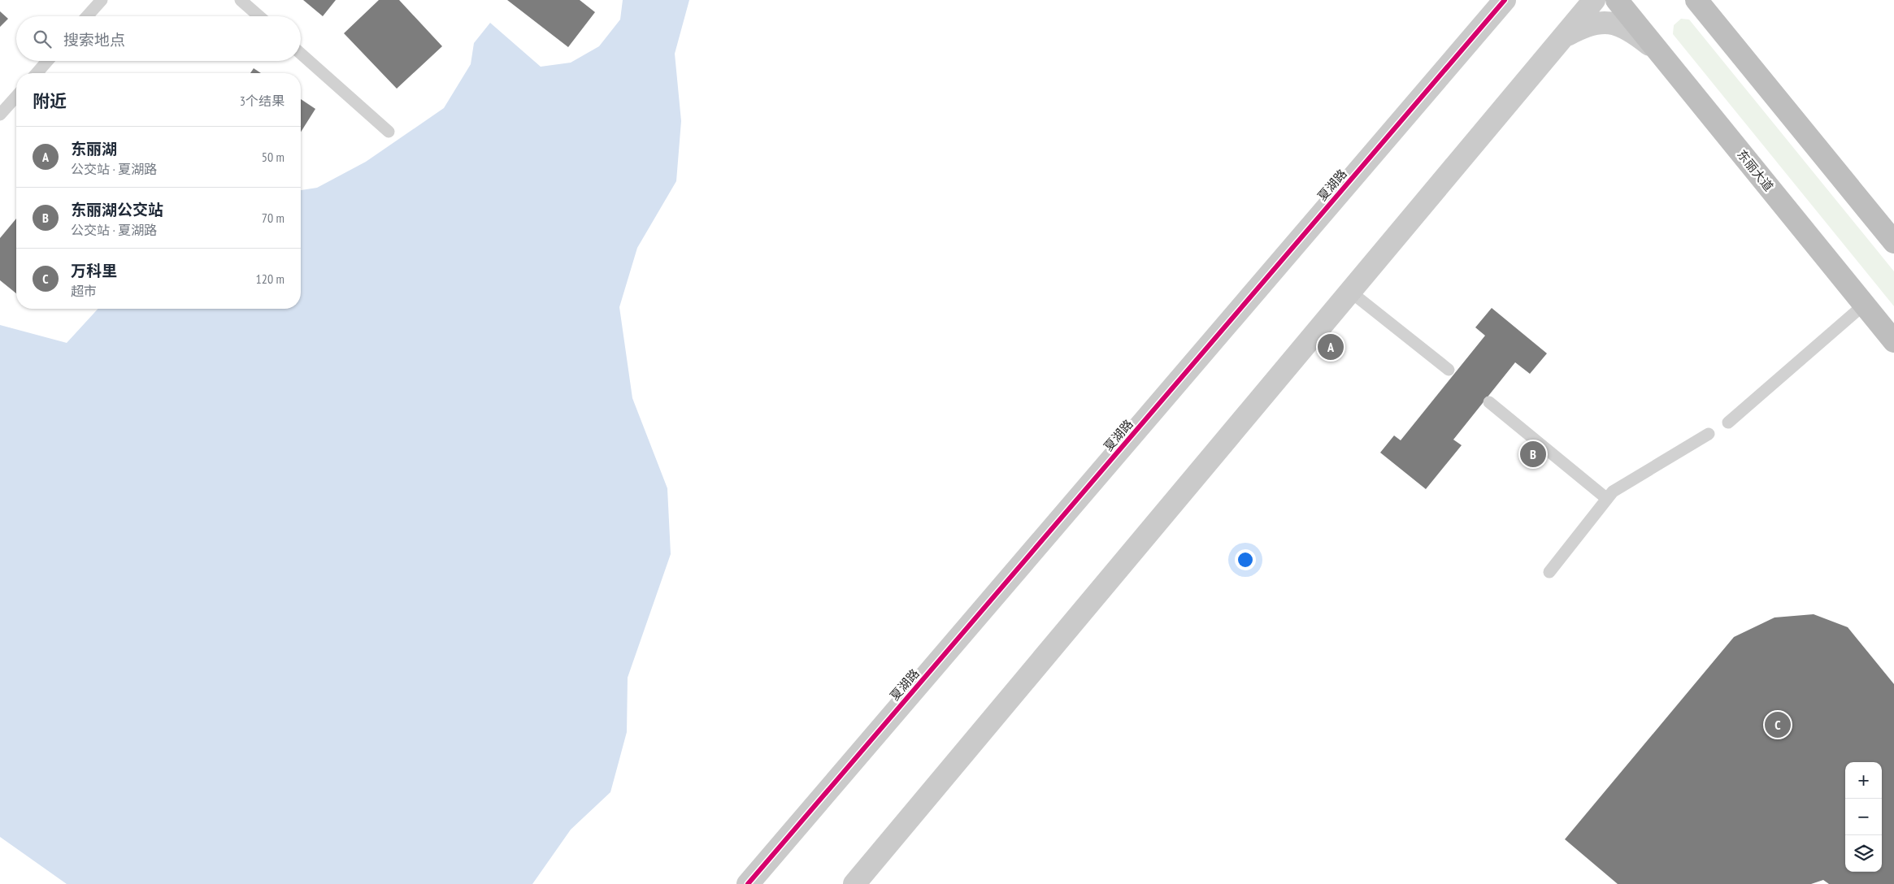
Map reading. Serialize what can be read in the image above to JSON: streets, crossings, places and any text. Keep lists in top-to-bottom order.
{
  "streets": {
    "highway": ["东丽大道"],
    "street": ["夏湖路"]
  },
  "page": {
    "search": "搜索地点",
    "heading": ["附近", "3个结果"],
    "list": [
      {
        "mark": "A",
        "name": "东丽湖",
        "note": "公交站 · 夏湖路",
        "value": "50 m"
      },
      {
        "mark": "B",
        "name": "东丽湖公交站",
        "note": "公交站 · 夏湖路",
        "value": "70 m"
      },
      {
        "mark": "C",
        "name": "万科里",
        "note": "超市",
        "value": "120 m"
      }
    ],
    "pins": ["A", "B", "C"],
    "map_buttons": ["+", "−"]
  }
}
